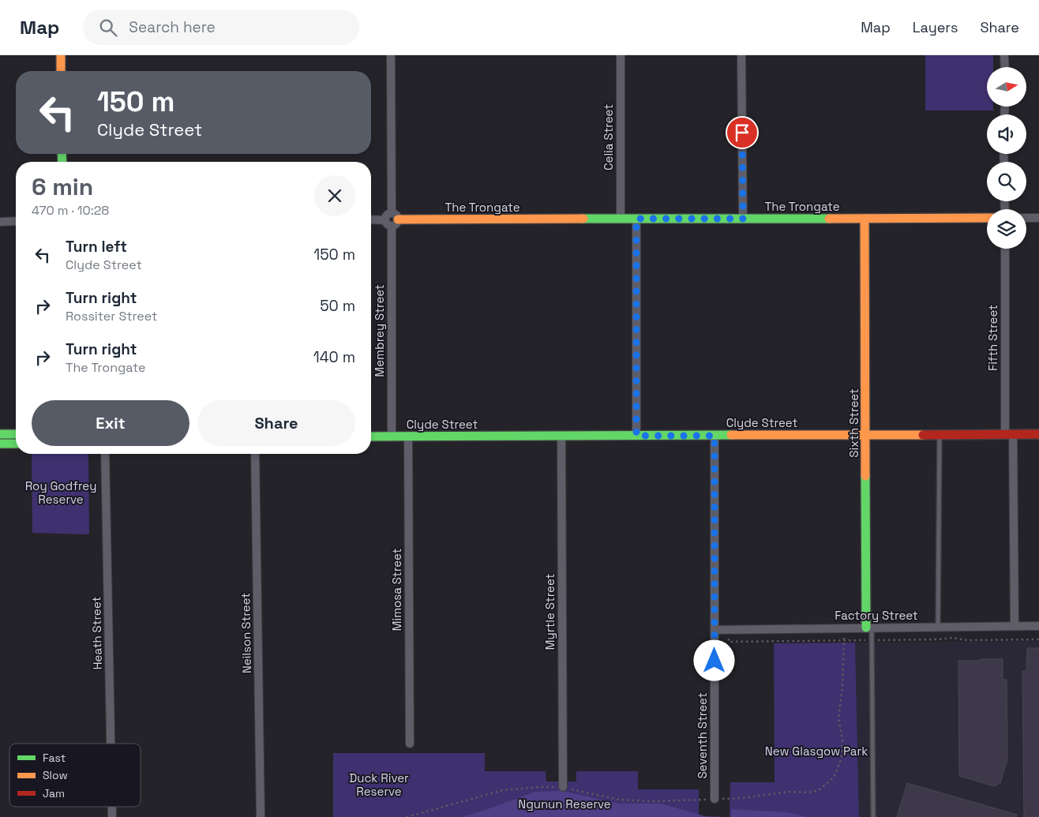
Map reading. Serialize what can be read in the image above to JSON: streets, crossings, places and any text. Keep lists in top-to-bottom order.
{
  "streets": {
    "street": [
      "Celia Street",
      "The Trongate",
      "Membrey Street",
      "Fifth Street",
      "Clyde Street",
      "Sixth Street",
      "Mimosa Street",
      "Myrtle Street",
      "Factory Street",
      "Heath Street",
      "Neilson Street",
      "Seventh Street"
    ]
  },
  "crossings": [
    ["Celia Street", "The Trongate"],
    ["The Trongate", "Membrey Street"],
    ["The Trongate", "Sixth Street"],
    ["Membrey Street", "Clyde Street"],
    ["Fifth Street", "Clyde Street"],
    ["Fifth Street", "Factory Street"],
    ["Clyde Street", "Sixth Street"],
    ["Clyde Street", "Mimosa Street"],
    ["Clyde Street", "Myrtle Street"],
    ["Clyde Street", "Seventh Street"],
    ["Sixth Street", "Factory Street"],
    ["Factory Street", "Seventh Street"]
  ],
  "parks": [
    "Roy Godfrey Reserve",
    "New Glasgow Park",
    "Duck River Reserve",
    "Ngunun Reserve"
  ],
  "legend": ["Fast", "Slow", "Jam"],
  "north": "right",
  "page": {
    "header": "Map",
    "search": "Search here",
    "nav": ["Map", "Layers", "Share"],
    "turn": ["150 m", "Clyde Street"],
    "heading": ["6 min", "470 m · 10:28"],
    "list": [
      {
        "name": "Turn left",
        "note": "Clyde Street",
        "value": "150 m"
      },
      {
        "name": "Turn right",
        "note": "Rossiter Street",
        "value": "50 m"
      },
      {
        "name": "Turn right",
        "note": "The Trongate",
        "value": "140 m"
      }
    ],
    "buttons": ["Exit", "Share"]
  }
}
